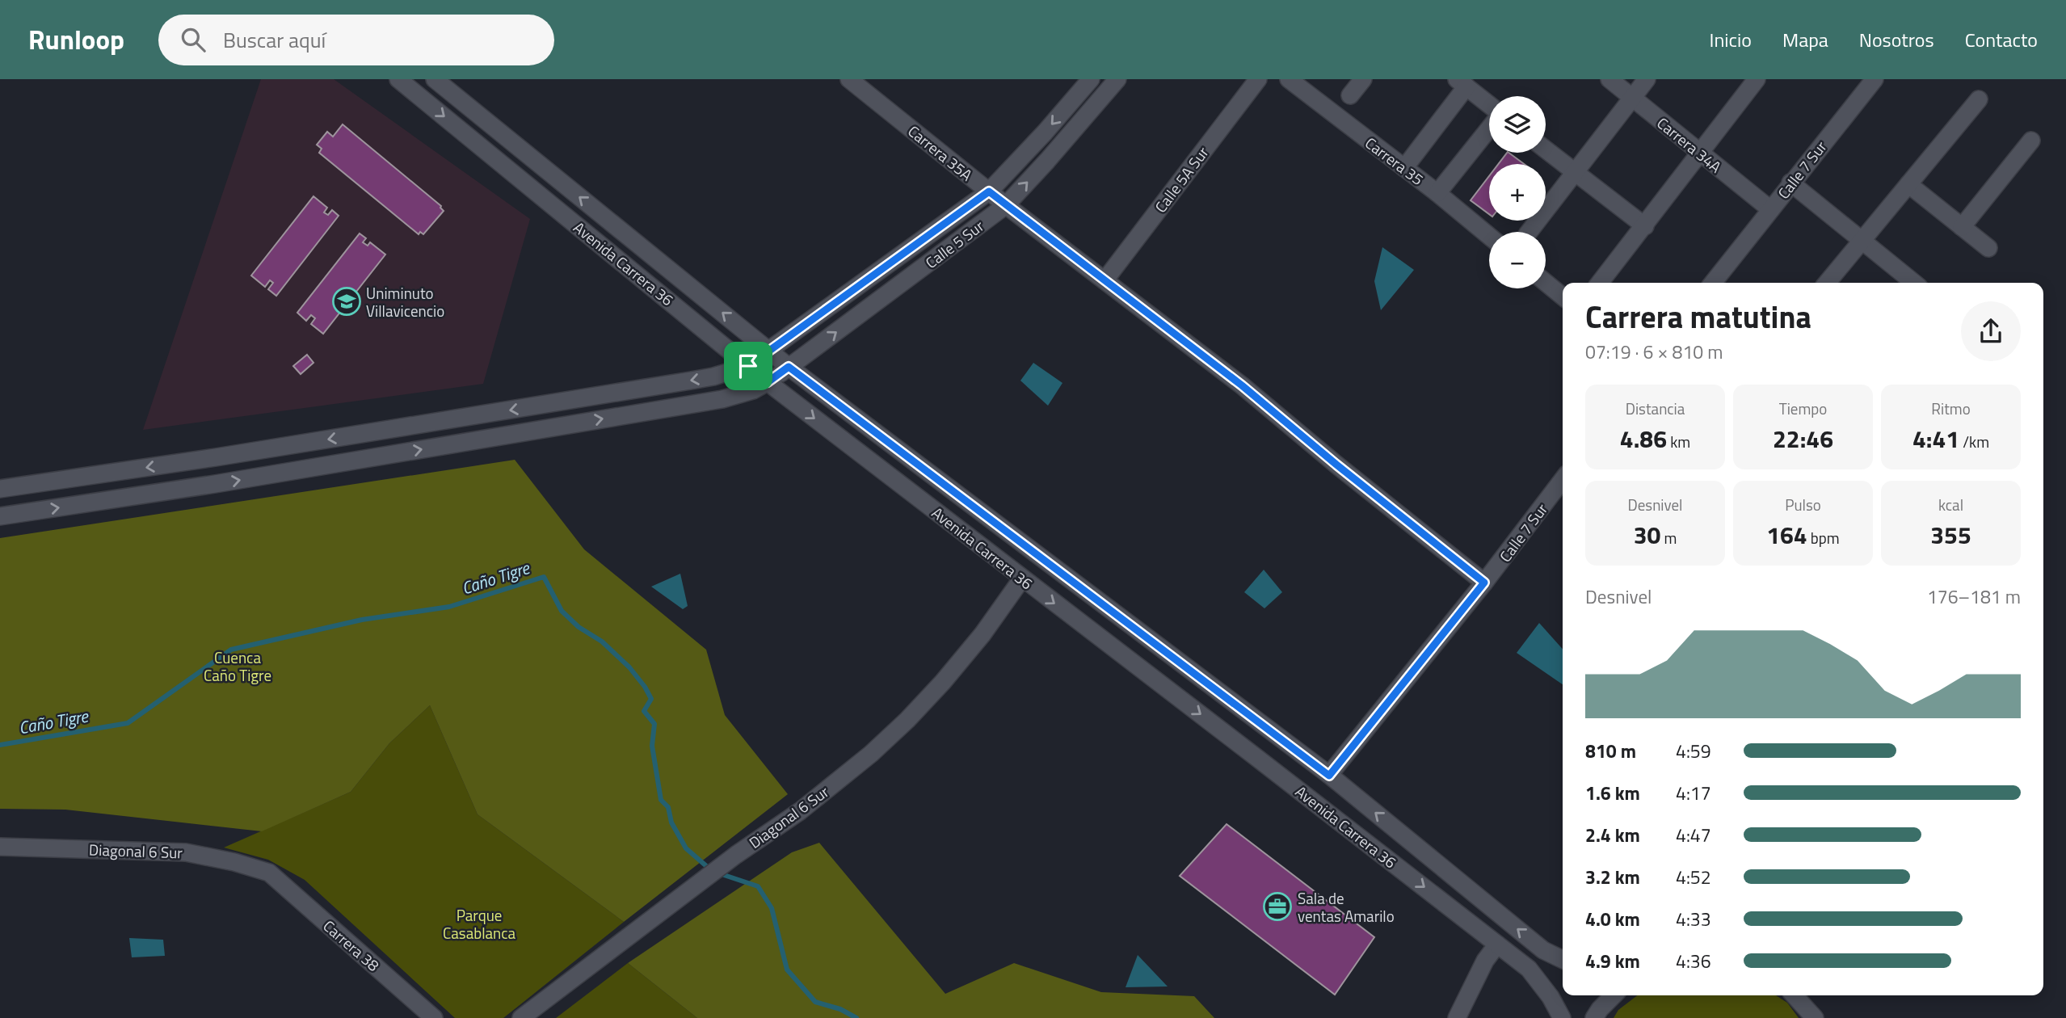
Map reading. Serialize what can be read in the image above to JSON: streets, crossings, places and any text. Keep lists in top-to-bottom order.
{
  "streets": {
    "street": [
      "Carrera 34A",
      "Carrera 35A",
      "Carrera 35",
      "Calle 7 Sur",
      "Calle 5A Sur",
      "Calle 5 Sur",
      "Avenida Carrera 36",
      "Diagonal 6 Sur",
      "Carrera 38"
    ]
  },
  "crossings": [
    ["Carrera 34A", "Calle 7 Sur"],
    ["Carrera 35A", "Calle 7 Sur"],
    ["Carrera 35A", "Calle 5A Sur"],
    ["Carrera 35A", "Calle 5 Sur"],
    ["Calle 7 Sur", "Avenida Carrera 36"],
    ["Calle 5 Sur", "Avenida Carrera 36"],
    ["Avenida Carrera 36", "Diagonal 6 Sur"],
    ["Diagonal 6 Sur", "Carrera 38"]
  ],
  "water": ["Caño Tigre"],
  "parks": ["Cuenca Caño Tigre", "Parque Casablanca"],
  "places": {
    "school or university": ["Uniminuto Villavicencio"],
    "office": ["Sala de ventas Amarilo"]
  },
  "page": {
    "header": "Runloop",
    "search": "Buscar aquí",
    "nav": [
      "Inicio",
      "Mapa",
      "Nosotros",
      "Contacto"
    ],
    "map_buttons": ["+", "−"],
    "heading": ["Carrera matutina", "07:19 · 6 × 810 m"],
    "stats": [
      ["Distancia", "4.86 km"],
      ["Tiempo", "22:46"],
      ["Ritmo", "4:41 /km"],
      ["Desnivel", "30 m"],
      ["Pulso", "164 bpm"],
      ["kcal", "355"]
    ],
    "chart": ["Desnivel", "176–181 m"],
    "list": [
      {
        "name": "810 m",
        "note": "4:59"
      },
      {
        "name": "1.6 km",
        "note": "4:17"
      },
      {
        "name": "2.4 km",
        "note": "4:47"
      },
      {
        "name": "3.2 km",
        "note": "4:52"
      },
      {
        "name": "4.0 km",
        "note": "4:33"
      },
      {
        "name": "4.9 km",
        "note": "4:36"
      }
    ]
  }
}
